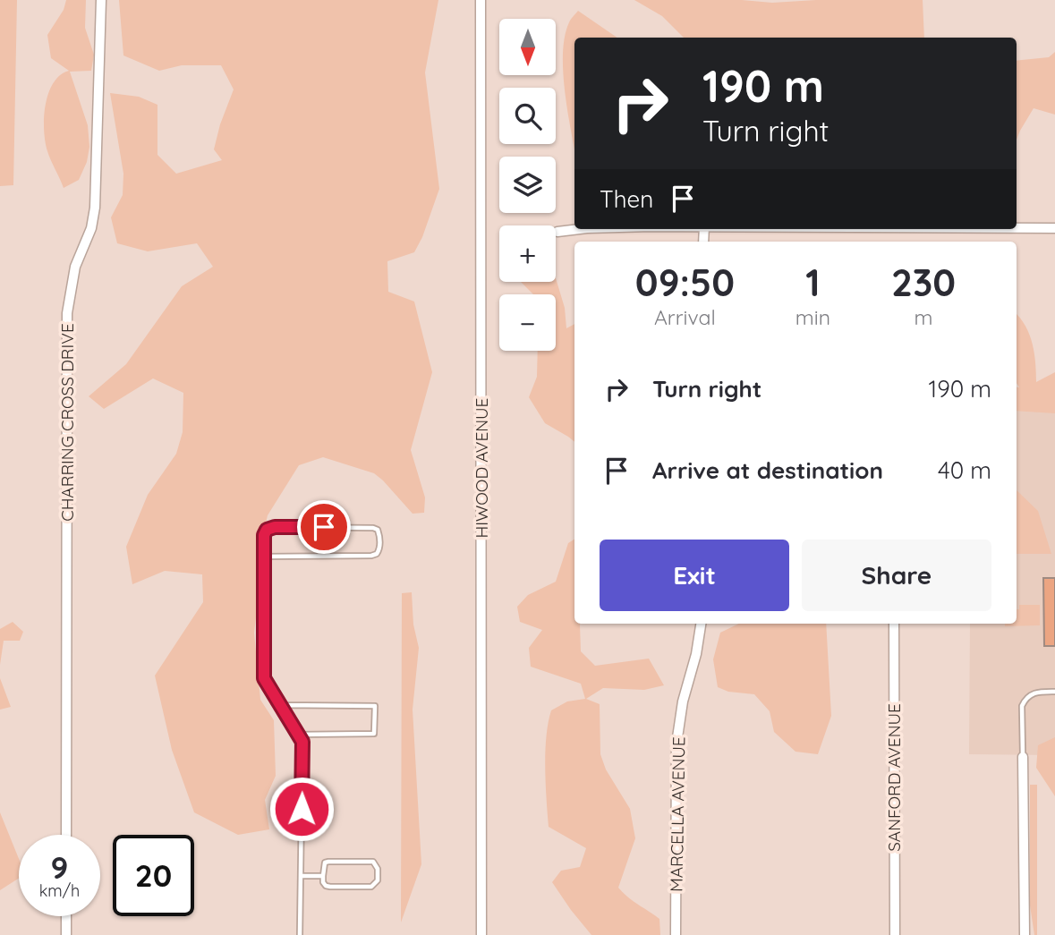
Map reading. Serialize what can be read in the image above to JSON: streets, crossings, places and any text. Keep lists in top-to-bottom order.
{
  "streets": {
    "street": [
      "CHARRING CROSS DRIVE",
      "HIWOOD AVENUE",
      "SANFORD AVENUE",
      "MARCELLA AVENUE"
    ]
  },
  "north": "bottom",
  "page": {
    "map_buttons": ["+", "−"],
    "turn": ["190 m", "Turn right"],
    "then": "Then",
    "eta": [
      "09:50",
      "Arrival",
      "1",
      "min",
      "230",
      "m"
    ],
    "list": [
      {
        "name": "Turn right",
        "value": "190 m"
      },
      {
        "name": "Arrive at destination",
        "value": "40 m"
      }
    ],
    "buttons": ["Exit", "Share"],
    "speed": "9 km/h",
    "limit": "20"
  }
}
